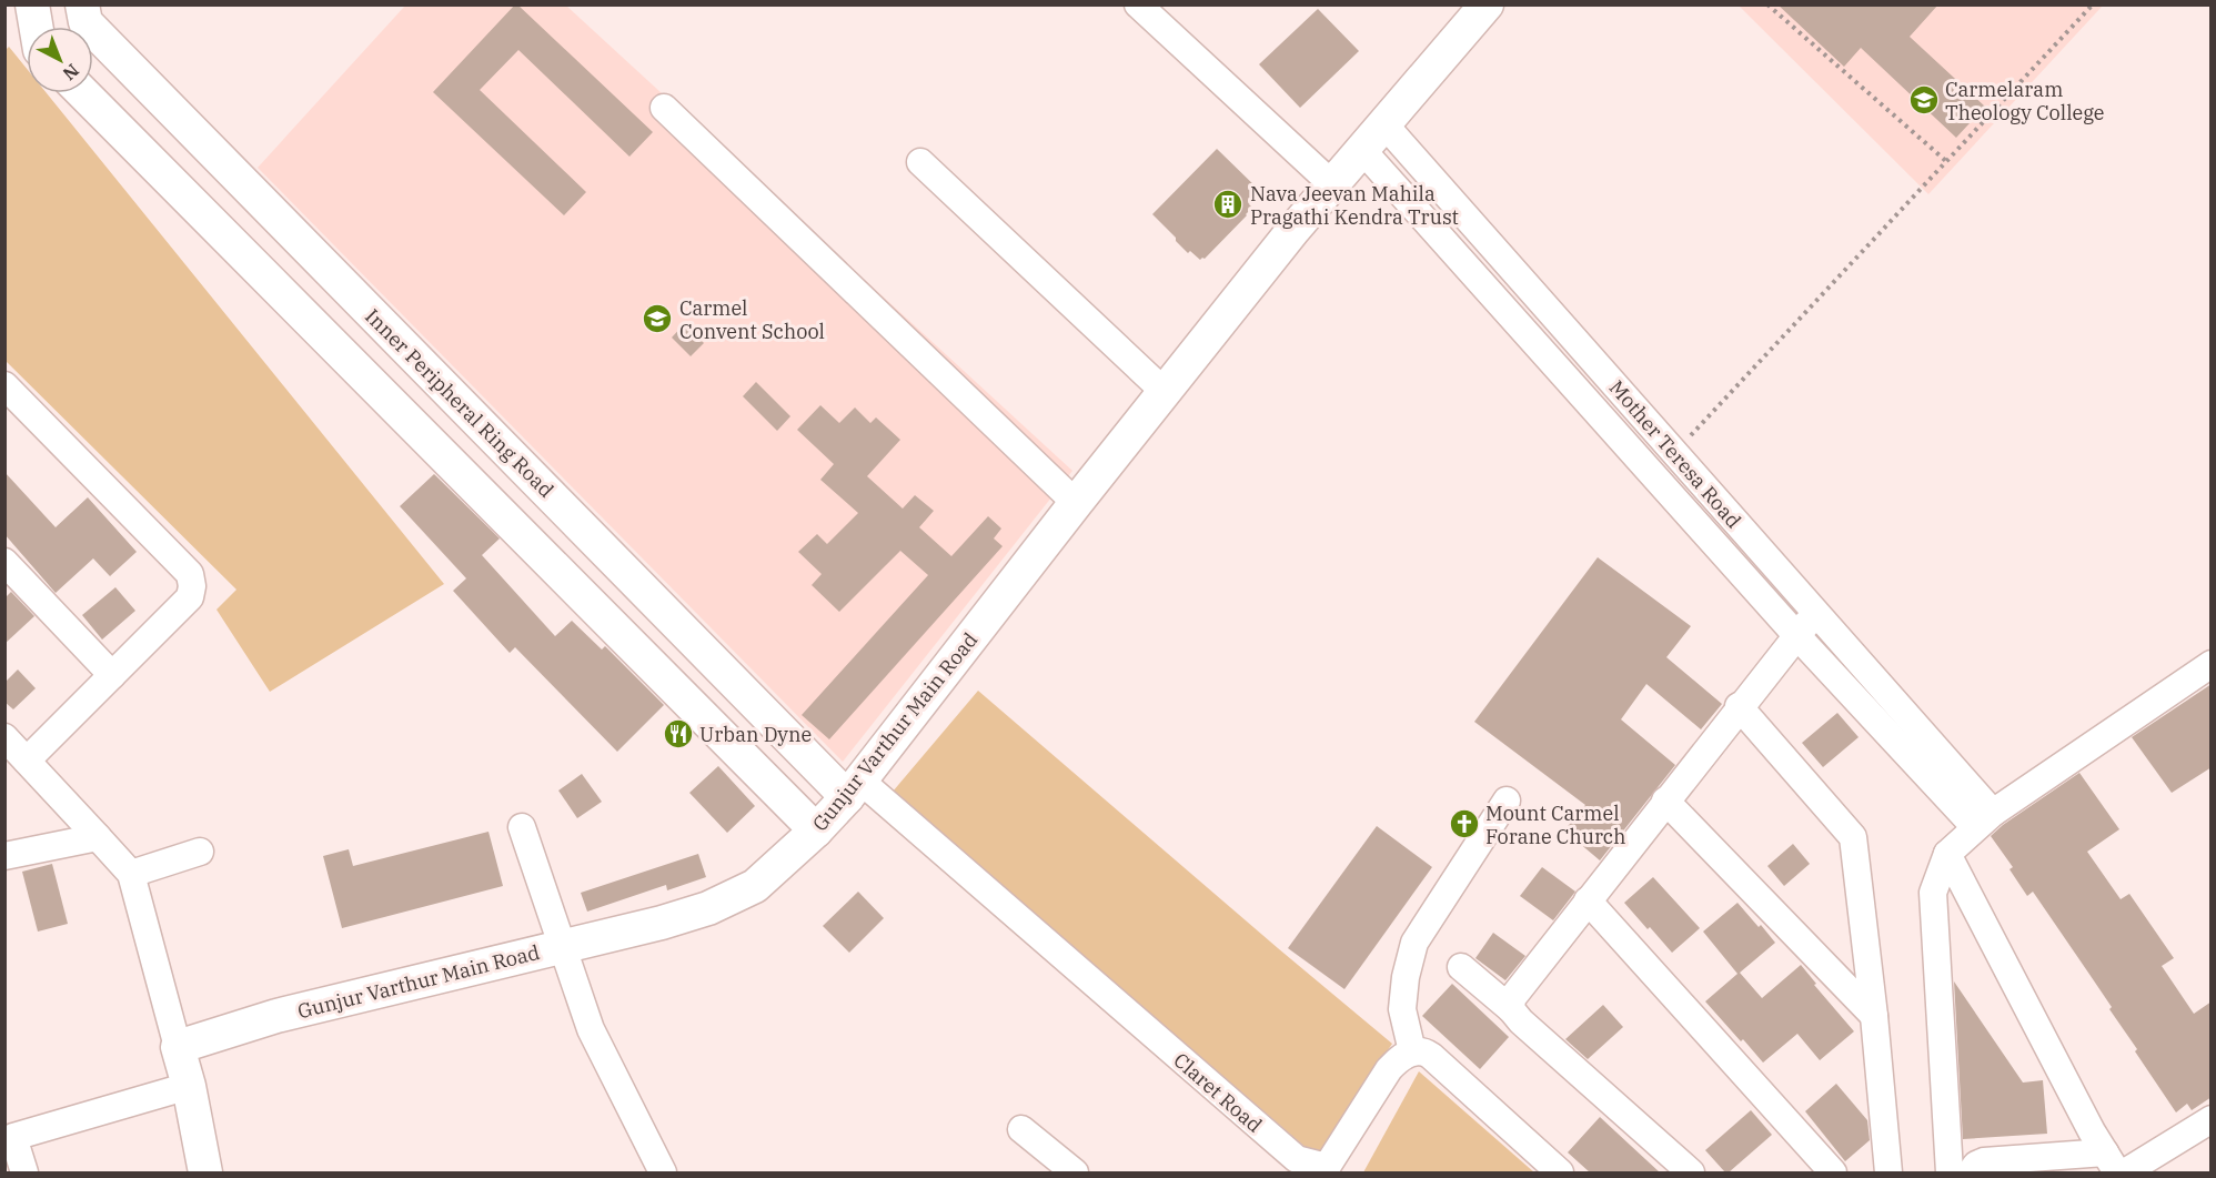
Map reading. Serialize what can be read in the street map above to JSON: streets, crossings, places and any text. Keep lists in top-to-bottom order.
{
  "streets": {
    "main road": ["Inner Peripheral Ring Road", "Gunjur Varthur Main Road"],
    "street": ["Mother Teresa Road", "Claret Road"]
  },
  "crossings": [
    ["Inner Peripheral Ring Road", "Gunjur Varthur Main Road"],
    ["Inner Peripheral Ring Road", "Claret Road"],
    ["Mother Teresa Road", "Gunjur Varthur Main Road"],
    ["Gunjur Varthur Main Road", "Claret Road"]
  ],
  "places": {
    "school or university": ["Carmelaram Theology College", "Carmel Convent School"],
    "building": ["Nava Jeevan Mahila Pragathi Kendra Trust"],
    "restaurant": ["Urban Dyne"],
    "church": ["Mount Carmel Forane Church"]
  },
  "north": "bottom right"
}
